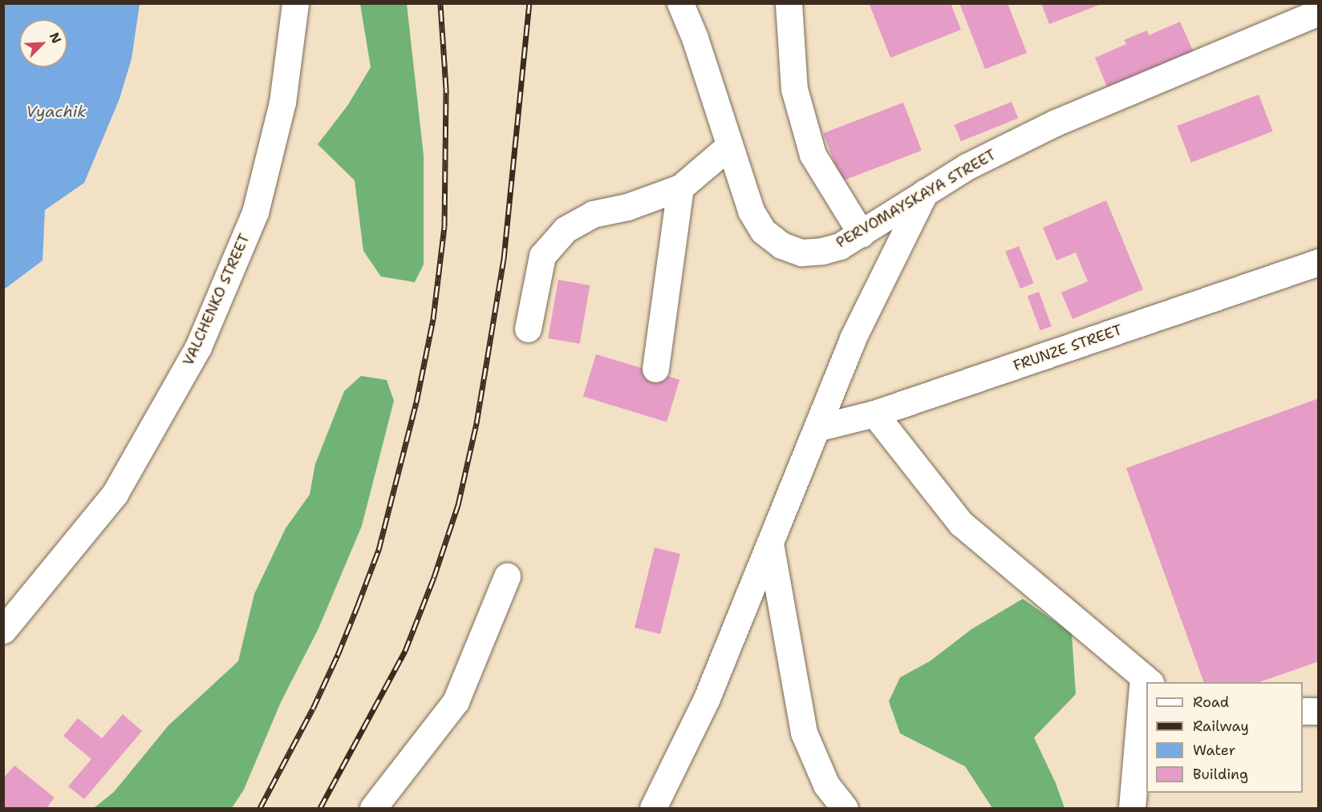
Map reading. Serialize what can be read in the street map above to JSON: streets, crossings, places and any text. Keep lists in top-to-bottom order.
{
  "streets": {
    "street": ["PERVOMAYSKAYA STREET", "VALCHENKO STREET", "FRUNZE STREET"]
  },
  "water": ["Vyachik"],
  "legend": [
    "Road",
    "Railway",
    "Water",
    "Building"
  ],
  "north": "top right"
}
